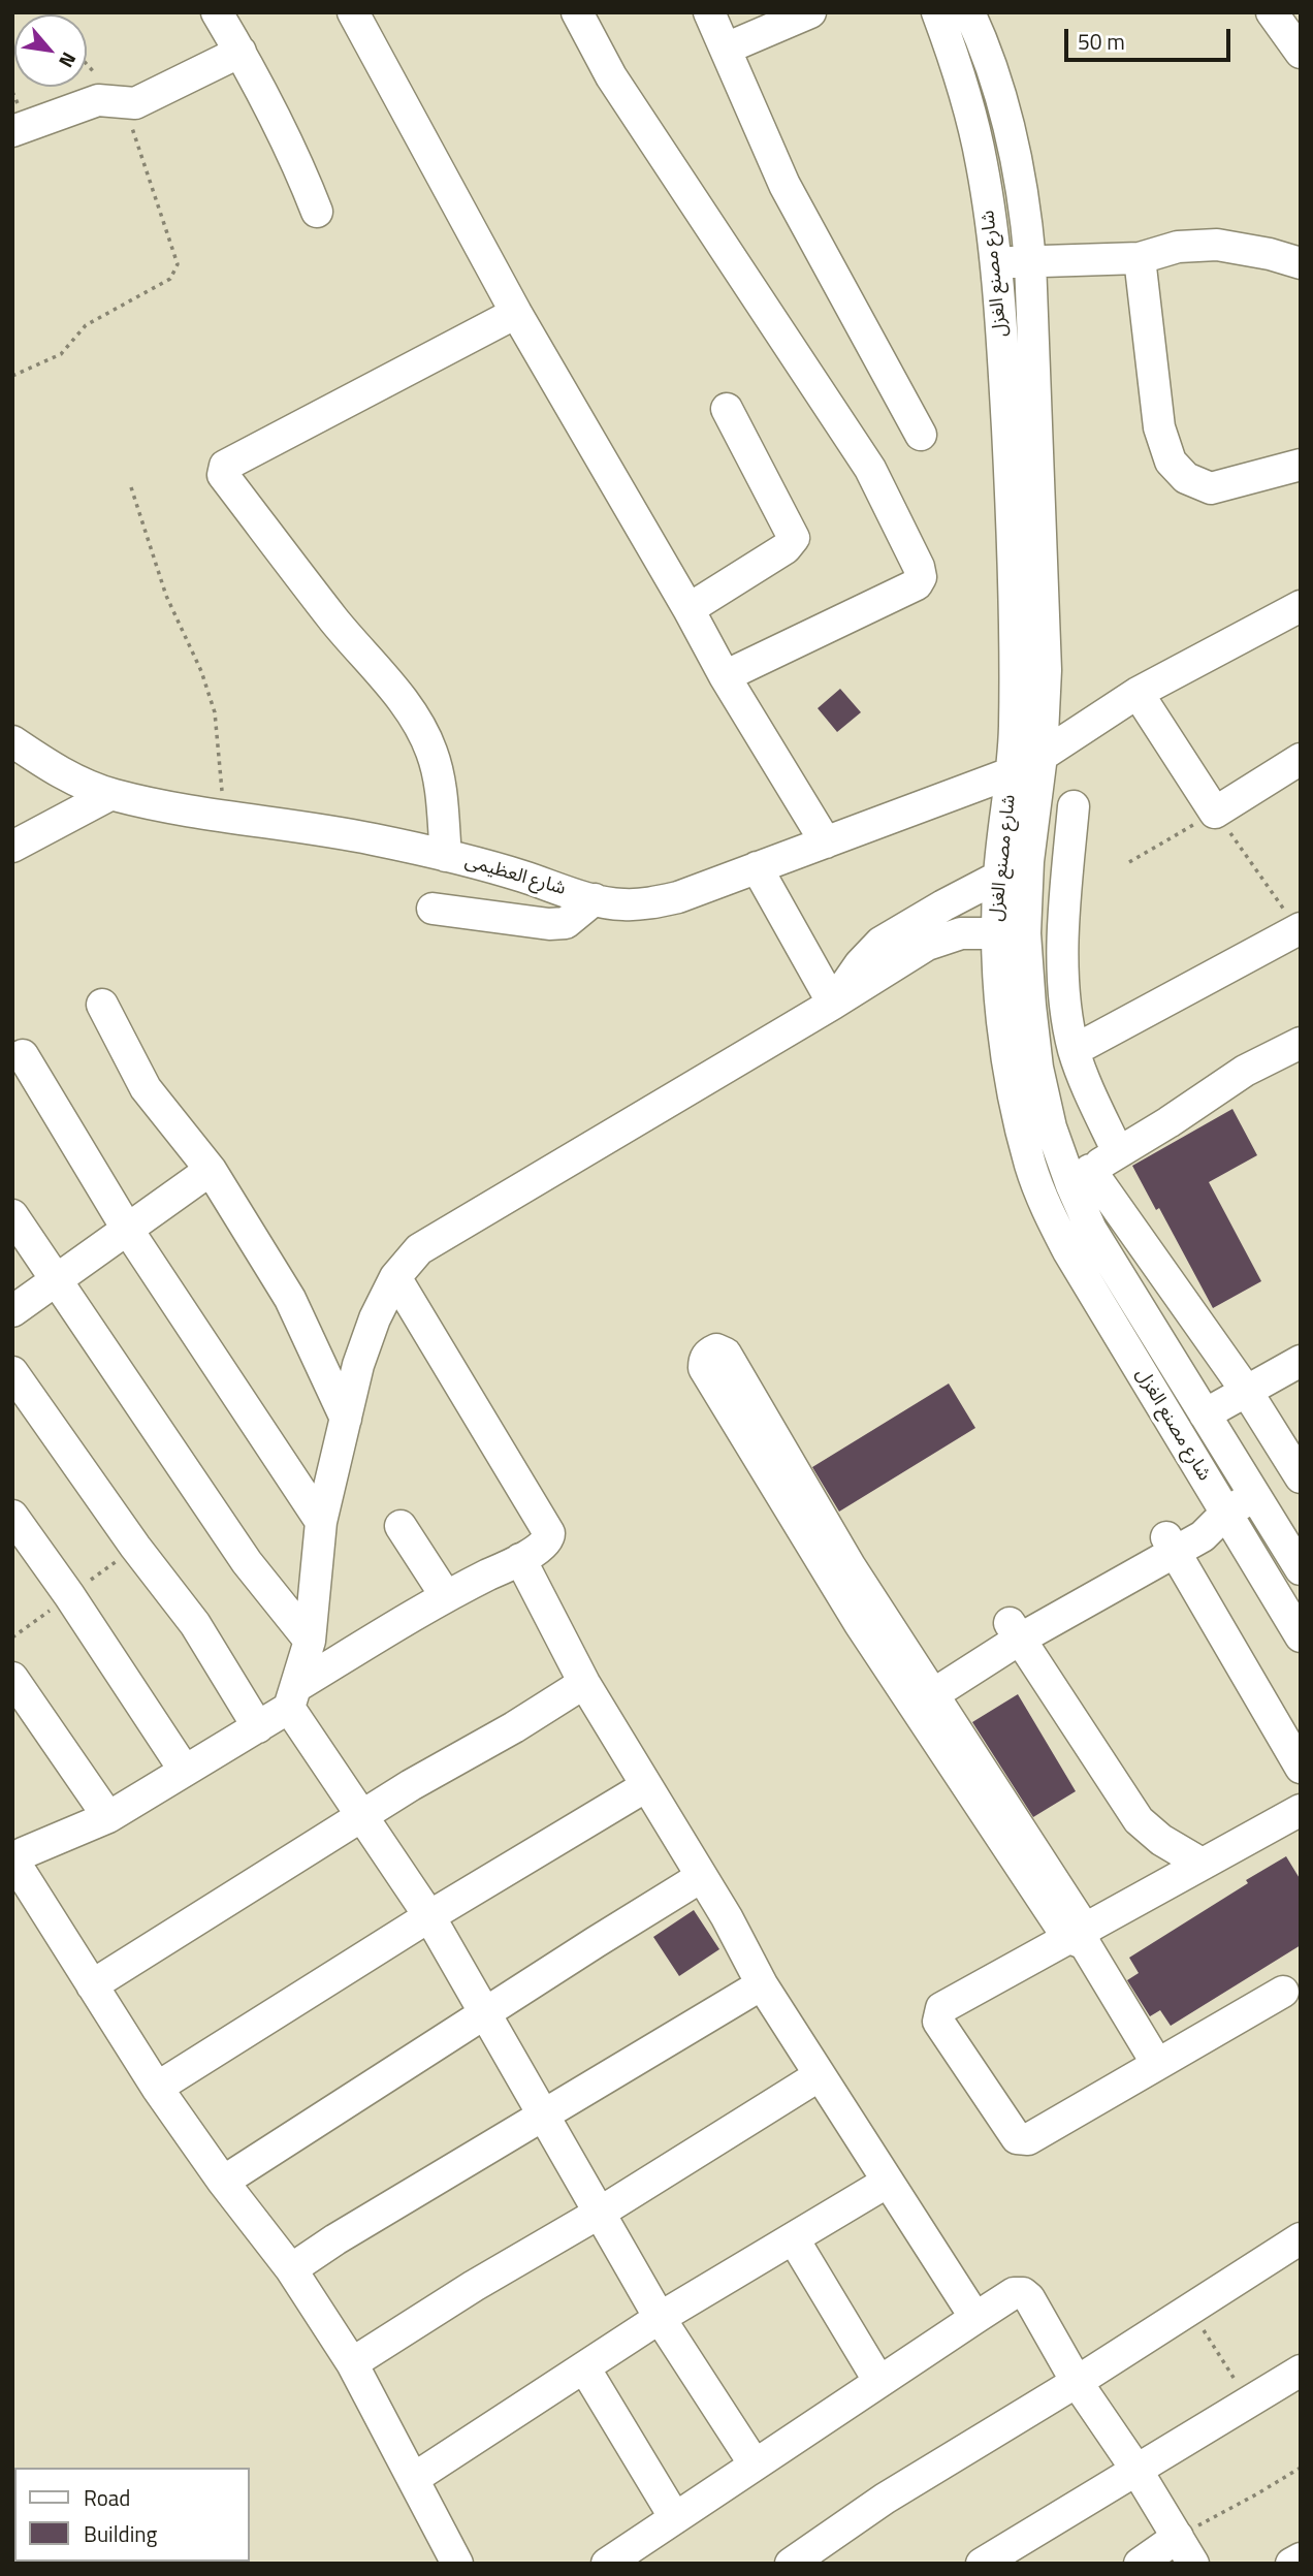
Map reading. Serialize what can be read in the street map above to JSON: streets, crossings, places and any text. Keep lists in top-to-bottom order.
{
  "streets": {
    "street": ["شارع مصنع الغزل", "شارع العظيمى"]
  },
  "crossings": [
    ["شارع مصنع الغزل", "شارع العظيمى"]
  ],
  "legend": ["Road", "Building"],
  "scale_bar": "50 m",
  "north": "bottom right"
}
